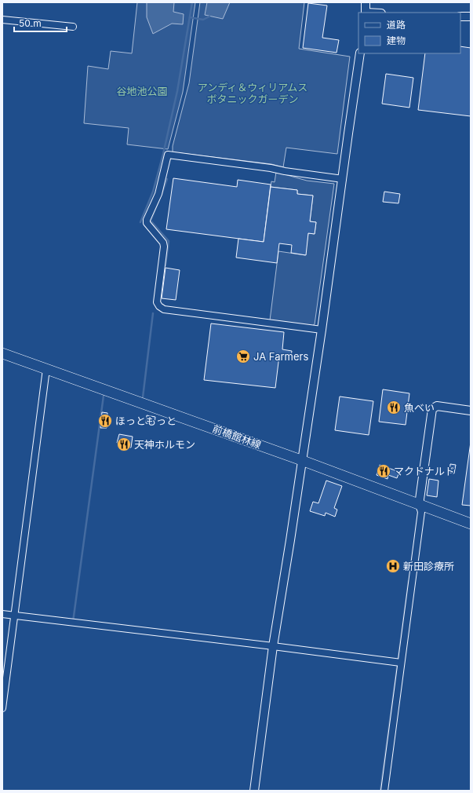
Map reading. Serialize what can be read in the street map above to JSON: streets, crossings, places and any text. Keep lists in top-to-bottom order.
{
  "streets": {
    "main road": ["前橋館林線"]
  },
  "parks": ["アンディ＆ウィリアムス ボタニックガーデン", "谷地池公園"],
  "places": {
    "supermarket": ["JA Farmers"],
    "restaurant": [
      "魚べい",
      "ほっともっと",
      "天神ホルモン",
      "マクドナルド"
    ],
    "hospital": ["新田診療所"]
  },
  "legend": ["道路", "建物"],
  "scale_bar": "50 m"
}
